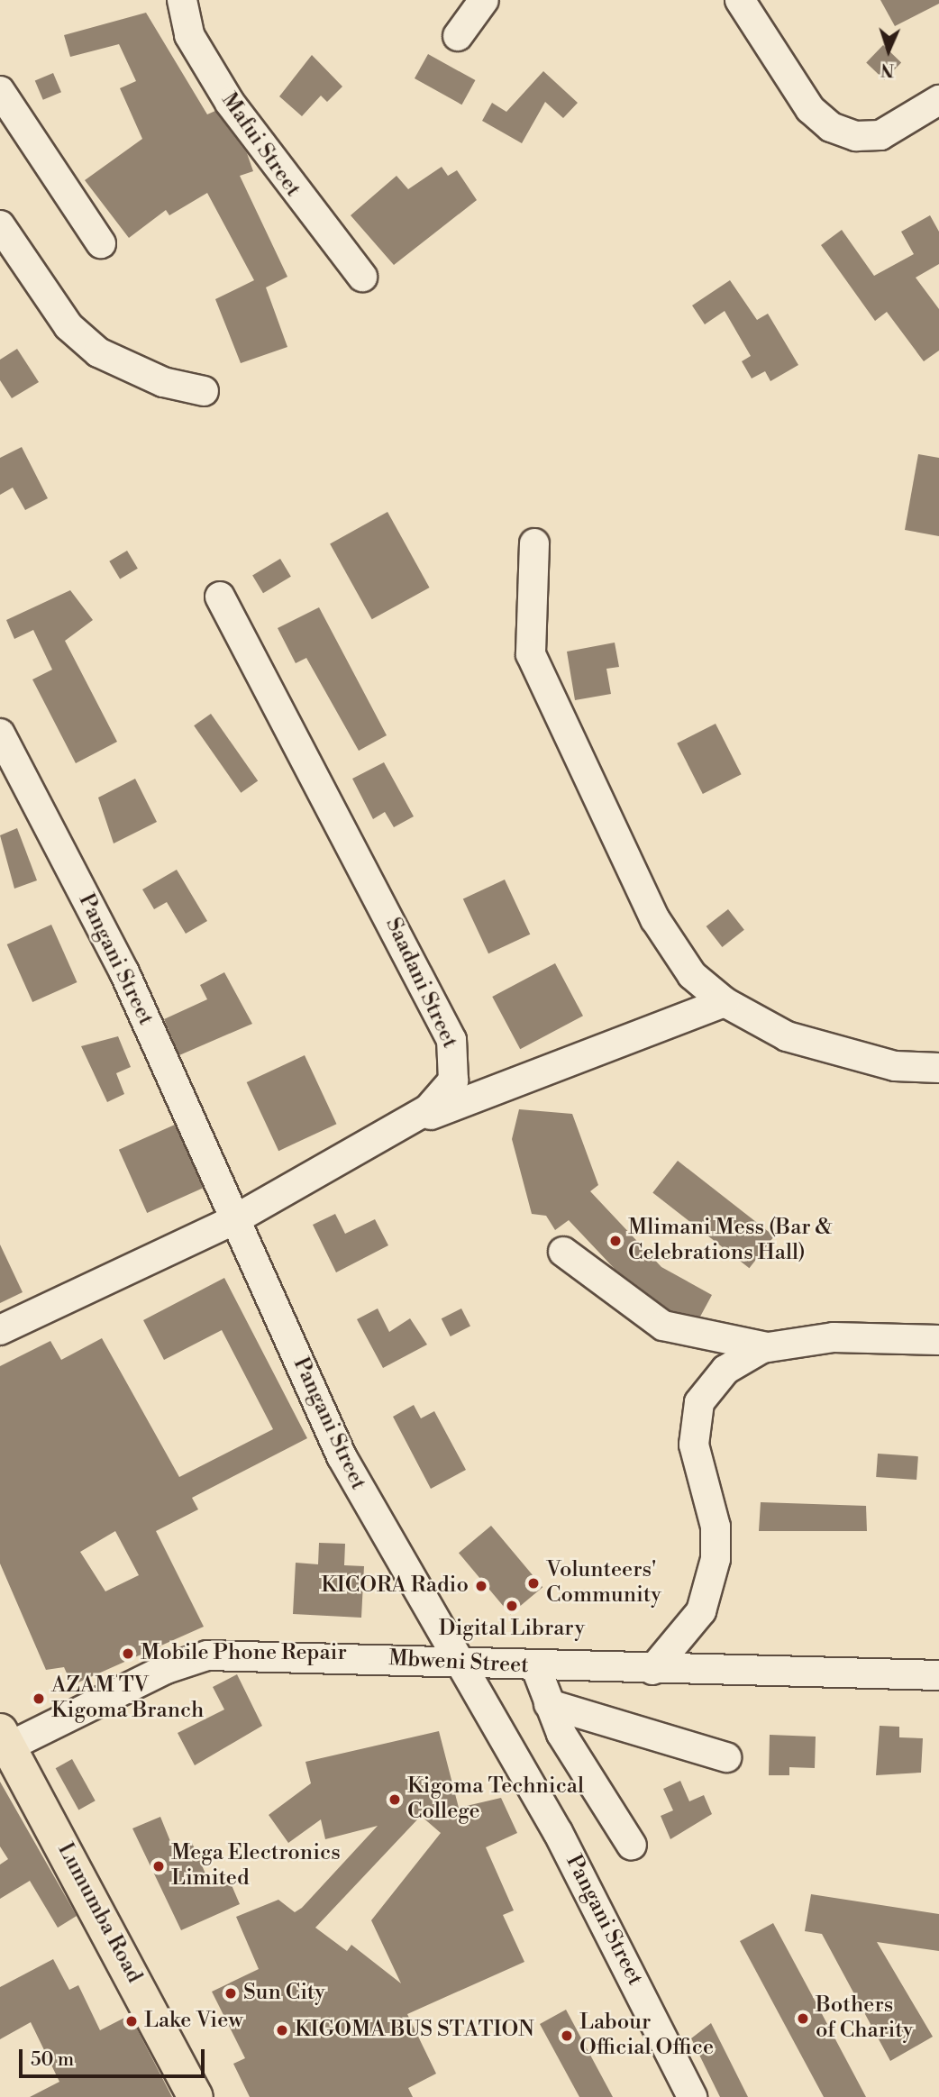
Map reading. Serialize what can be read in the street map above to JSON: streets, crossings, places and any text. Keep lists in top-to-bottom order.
{
  "streets": {
    "main road": ["Lumumba Road"],
    "street": [
      "Mafui Street",
      "Pangani Street",
      "Saadani Street",
      "Mbweni Street"
    ]
  },
  "crossings": [
    ["Pangani Street", "Saadani Street"],
    ["Pangani Street", "Mbweni Street"],
    ["Mbweni Street", "Lumumba Road"]
  ],
  "places": [
    "Mlimani Mess (Bar & Celebrations Hall)",
    "Volunteers' Community",
    "KICORA Radio",
    "Digital Library",
    "Mobile Phone Repair",
    "AZAM TV Kigoma Branch",
    "Kigoma Technical College",
    "Mega Electronics Limited",
    "Sun City",
    "Bothers of Charity",
    "Lake View",
    "KIGOMA BUS STATION",
    "Labour Official Office"
  ],
  "scale_bar": "50 m",
  "north": "bottom"
}
